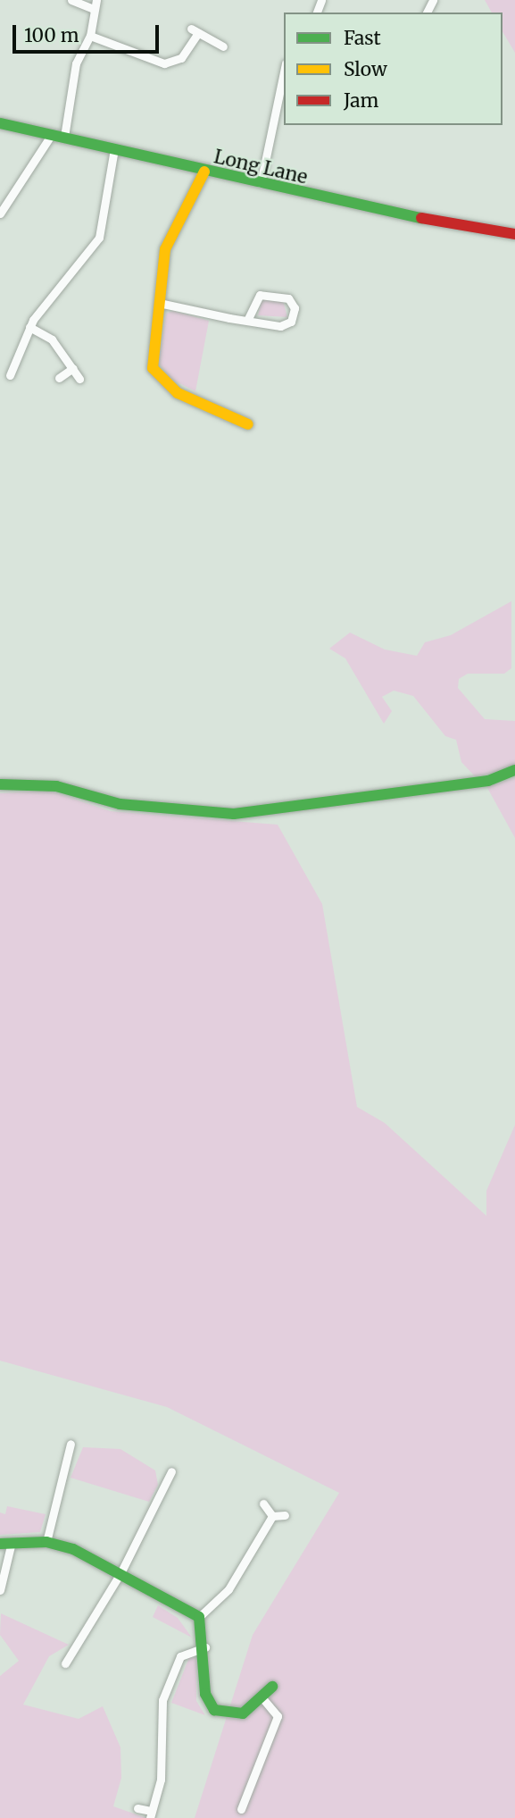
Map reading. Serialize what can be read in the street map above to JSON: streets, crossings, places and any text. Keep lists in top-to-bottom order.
{
  "streets": {
    "street": ["Long Lane"]
  },
  "legend": ["Fast", "Slow", "Jam"],
  "scale_bar": "100 m"
}
